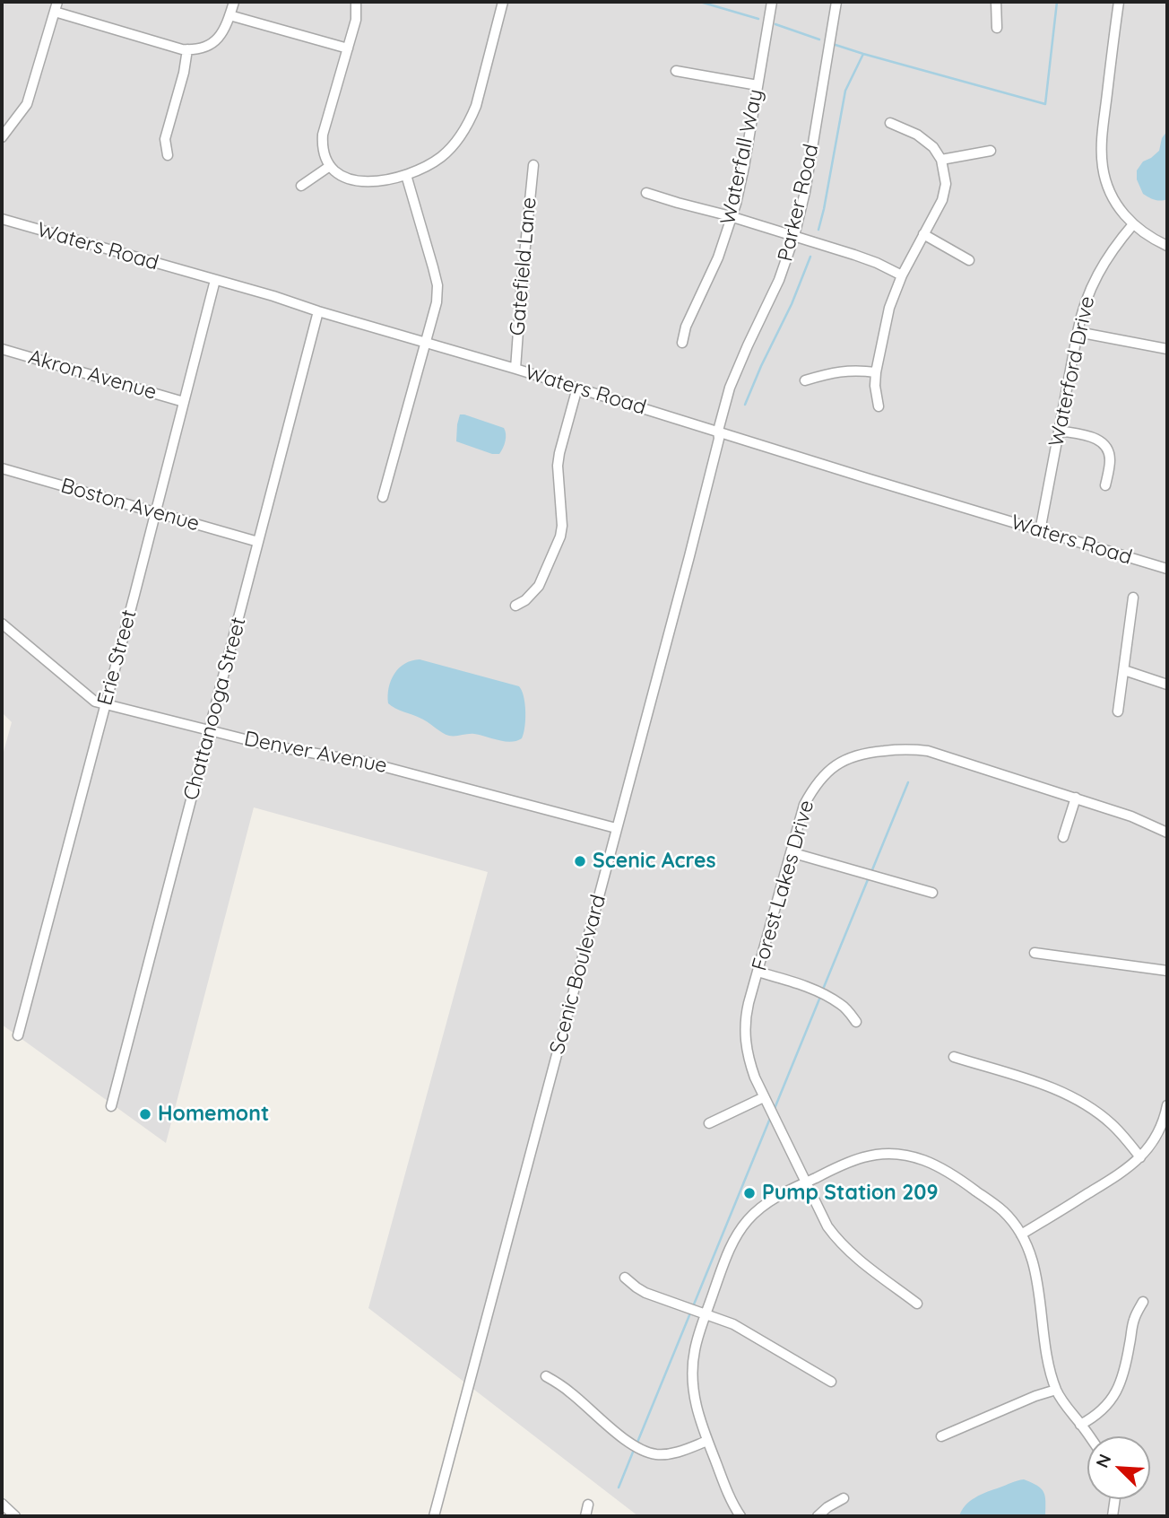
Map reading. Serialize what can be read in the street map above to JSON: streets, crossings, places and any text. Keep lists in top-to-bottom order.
{
  "streets": {
    "street": [
      "Waterfall Way",
      "Parker Road",
      "Waters Road",
      "Gatefield Lane",
      "Waterford Drive",
      "Akron Avenue",
      "Boston Avenue",
      "Erie Street",
      "Chattanooga Street",
      "Denver Avenue",
      "Forest Lakes Drive",
      "Scenic Boulevard"
    ]
  },
  "crossings": [
    ["Parker Road", "Waters Road"],
    ["Parker Road", "Scenic Boulevard"],
    ["Waters Road", "Gatefield Lane"],
    ["Waters Road", "Waterford Drive"],
    ["Waters Road", "Erie Street"],
    ["Waters Road", "Chattanooga Street"],
    ["Waters Road", "Scenic Boulevard"],
    ["Akron Avenue", "Erie Street"],
    ["Boston Avenue", "Erie Street"],
    ["Boston Avenue", "Chattanooga Street"],
    ["Erie Street", "Denver Avenue"],
    ["Chattanooga Street", "Denver Avenue"],
    ["Denver Avenue", "Scenic Boulevard"]
  ],
  "places": ["Scenic Acres", "Homemont", "Pump Station 209"],
  "north": "top left"
}
